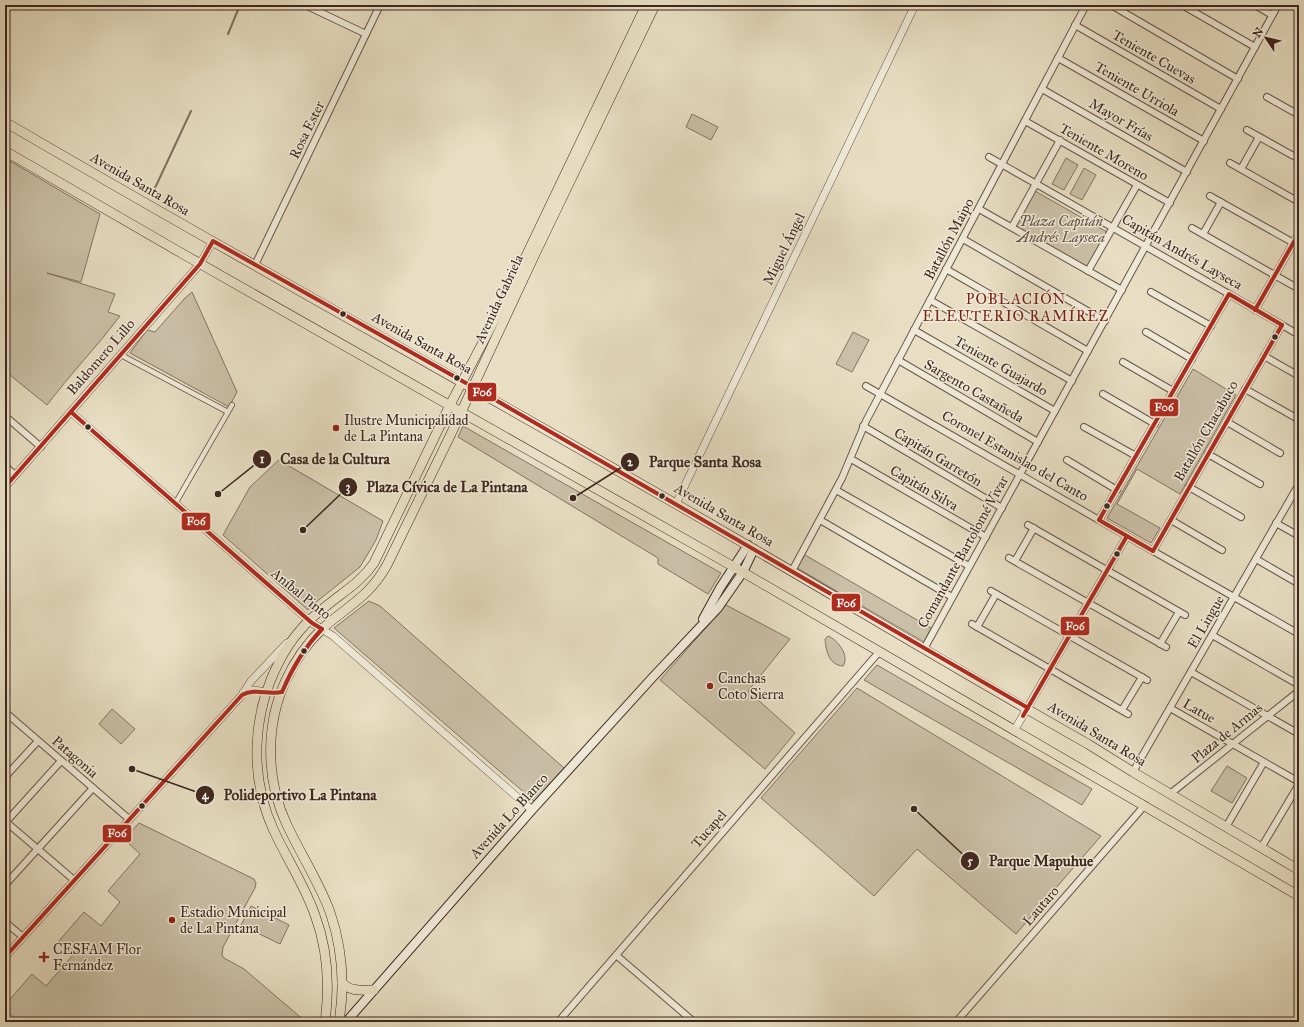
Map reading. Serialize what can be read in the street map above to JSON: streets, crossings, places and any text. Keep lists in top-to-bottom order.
{
  "streets": {
    "main road": ["Avenida Santa Rosa", "Avenida Gabriela", "Avenida Lo Blanco"],
    "street": [
      "Teniente Cuevas",
      "Teniente Urriola",
      "Mayor Frías",
      "Rosa Ester",
      "Teniente Moreno",
      "Batallón Maipo",
      "Miguel Ángel",
      "Capitán Andrés Layseca",
      "Baldomero Lillo",
      "Teniente Guajardo",
      "Sargento Castañeda",
      "Batallón Chacabuco",
      "Coronel Estanislao del Canto",
      "Capitán Garretón",
      "Capitán Silva",
      "Comandante Bartolomé Vivar",
      "Aníbal Pinto",
      "El Lingue",
      "Latue",
      "Plaza de Armas",
      "Patagonia",
      "Tucapel",
      "Lautaro"
    ]
  },
  "crossings": [
    ["Teniente Cuevas", "Batallón Maipo"],
    ["Teniente Cuevas", "Comandante Bartolomé Vivar"],
    ["Teniente Urriola", "Batallón Maipo"],
    ["Teniente Urriola", "Comandante Bartolomé Vivar"],
    ["Mayor Frías", "Batallón Maipo"],
    ["Mayor Frías", "Comandante Bartolomé Vivar"],
    ["Rosa Ester", "Avenida Santa Rosa"],
    ["Teniente Moreno", "Batallón Maipo"],
    ["Teniente Moreno", "Comandante Bartolomé Vivar"],
    ["Avenida Santa Rosa", "Batallón Maipo"],
    ["Avenida Santa Rosa", "Miguel Ángel"],
    ["Avenida Santa Rosa", "Avenida Gabriela"],
    ["Avenida Santa Rosa", "Baldomero Lillo"],
    ["Avenida Santa Rosa", "Comandante Bartolomé Vivar"],
    ["Avenida Santa Rosa", "El Lingue"],
    ["Avenida Santa Rosa", "Plaza de Armas"],
    ["Avenida Santa Rosa", "Avenida Lo Blanco"],
    ["Batallón Maipo", "Capitán Andrés Layseca"],
    ["Batallón Maipo", "Teniente Guajardo"],
    ["Batallón Maipo", "Sargento Castañeda"],
    ["Batallón Maipo", "Coronel Estanislao del Canto"],
    ["Batallón Maipo", "Capitán Garretón"],
    ["Batallón Maipo", "Capitán Silva"],
    ["Capitán Andrés Layseca", "Batallón Chacabuco"],
    ["Capitán Andrés Layseca", "Comandante Bartolomé Vivar"],
    ["Avenida Gabriela", "Aníbal Pinto"],
    ["Baldomero Lillo", "Aníbal Pinto"],
    ["Teniente Guajardo", "Comandante Bartolomé Vivar"],
    ["Sargento Castañeda", "Comandante Bartolomé Vivar"],
    ["Batallón Chacabuco", "Coronel Estanislao del Canto"],
    ["Coronel Estanislao del Canto", "Comandante Bartolomé Vivar"],
    ["Coronel Estanislao del Canto", "El Lingue"],
    ["Capitán Garretón", "Comandante Bartolomé Vivar"],
    ["Capitán Silva", "Comandante Bartolomé Vivar"],
    ["Aníbal Pinto", "Avenida Lo Blanco"],
    ["El Lingue", "Latue"],
    ["Latue", "Plaza de Armas"]
  ],
  "districts": ["POBLACIÓN ELEUTERIO RAMÍREZ"],
  "parks": ["Plaza Capitán Andrés Layseca"],
  "places": {
    "other": [
      "Ilustre Municipalidad de La Pintana",
      "Casa de la Cultura",
      "Parque Santa Rosa",
      "Plaza Cívica de La Pintana",
      "Canchas Coto Sierra",
      "Polideportivo La Pintana",
      "Parque Mapuhue",
      "Estadio Municipal de La Pintana"
    ],
    "health": ["CESFAM Flor Fernández"]
  },
  "lines": ["transit line F06"],
  "north": "top left"
}
